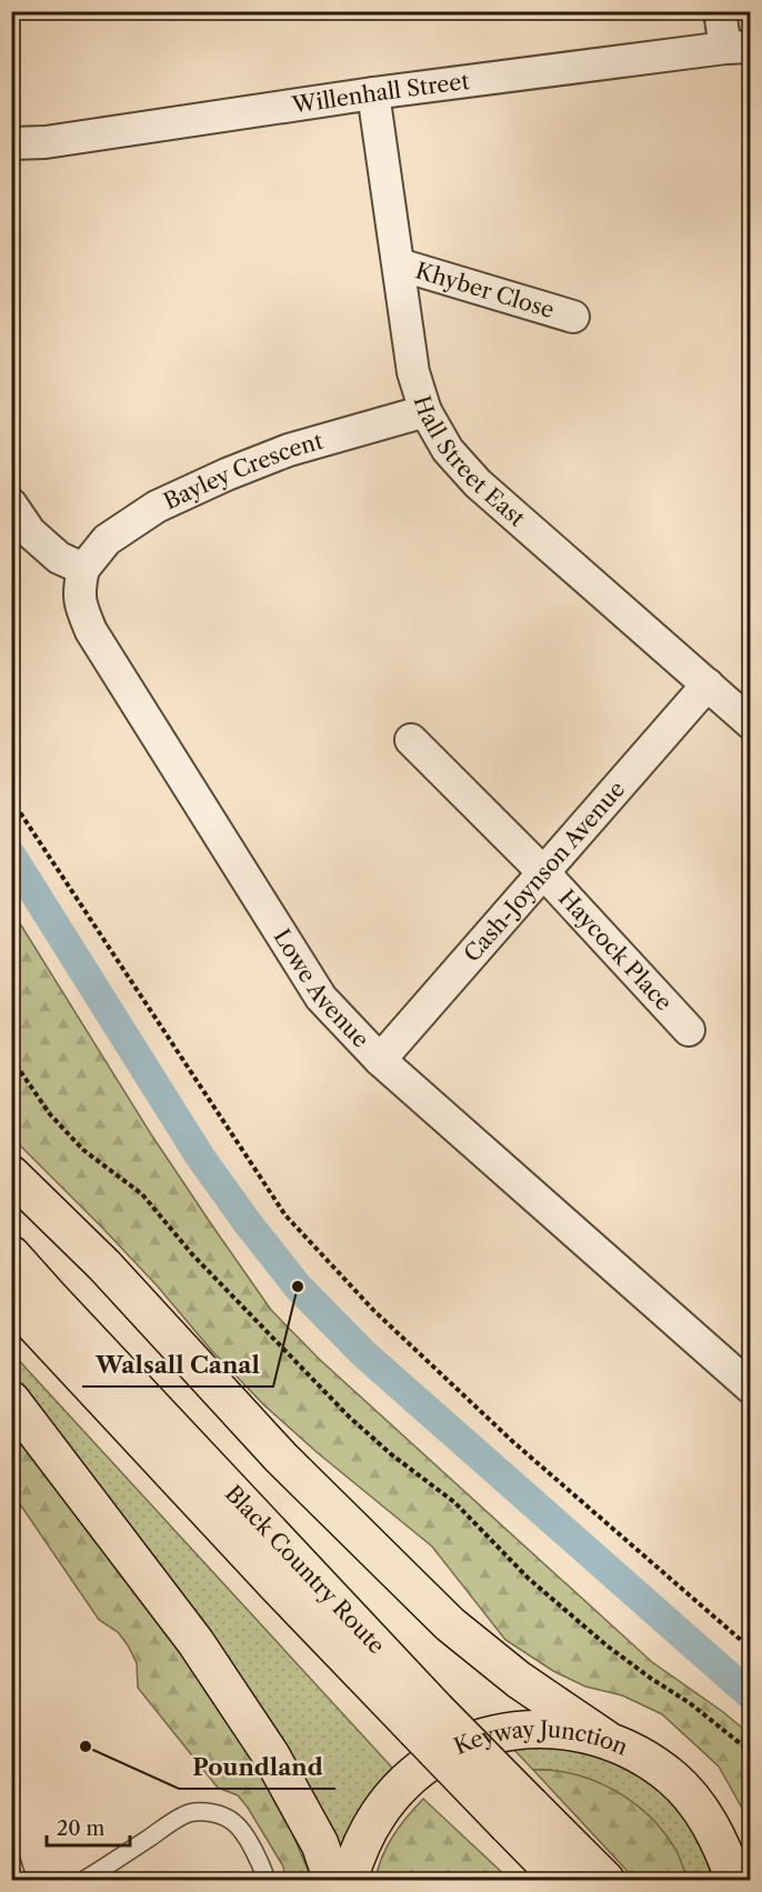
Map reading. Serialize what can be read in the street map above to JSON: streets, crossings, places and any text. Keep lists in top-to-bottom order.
{
  "streets": {
    "highway": ["Black Country Route", "Keyway Junction"],
    "street": [
      "Willenhall Street",
      "Khyber Close",
      "Hall Street East",
      "Bayley Crescent",
      "Cash-Joynson Avenue",
      "Haycock Place",
      "Lowe Avenue"
    ]
  },
  "crossings": [
    ["Willenhall Street", "Hall Street East"],
    ["Khyber Close", "Hall Street East"],
    ["Hall Street East", "Bayley Crescent"],
    ["Hall Street East", "Cash-Joynson Avenue"],
    ["Bayley Crescent", "Lowe Avenue"],
    ["Cash-Joynson Avenue", "Haycock Place"],
    ["Cash-Joynson Avenue", "Lowe Avenue"]
  ],
  "places": ["Walsall Canal", "Poundland"],
  "scale_bar": "20 m"
}
